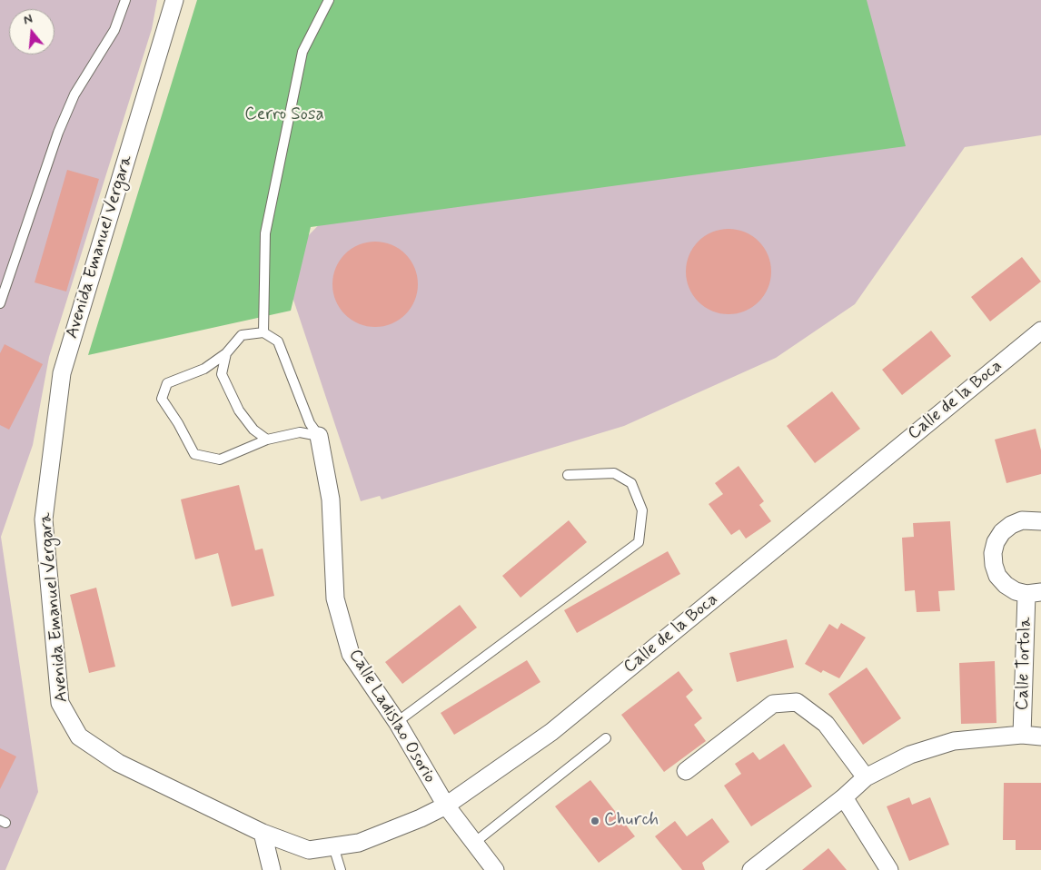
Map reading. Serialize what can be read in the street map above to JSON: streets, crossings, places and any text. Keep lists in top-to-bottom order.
{
  "streets": {
    "street": [
      "Avenida Emanuel Vergara",
      "Calle de la Boca",
      "Calle Tortola",
      "Calle Ladislao Osorio"
    ]
  },
  "crossings": [
    ["Avenida Emanuel Vergara", "Calle de la Boca"],
    ["Calle de la Boca", "Calle Ladislao Osorio"]
  ],
  "parks": ["Cerro Sosa"],
  "places": ["Church"],
  "north": "top"
}
